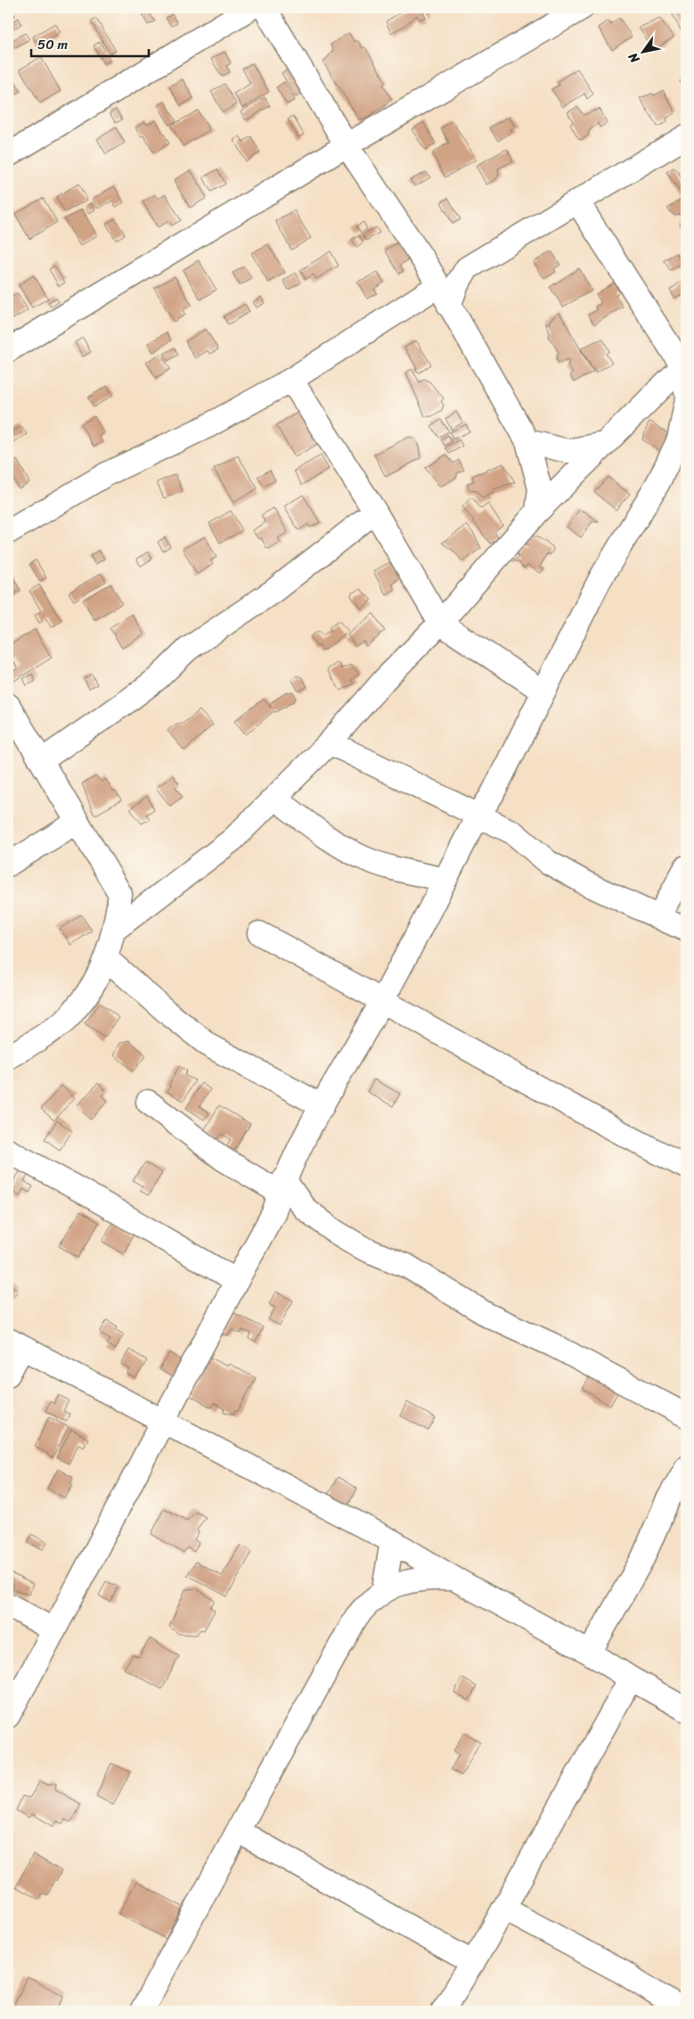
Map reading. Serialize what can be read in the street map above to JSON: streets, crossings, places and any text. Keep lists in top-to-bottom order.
{
  "scale_bar": "50 m",
  "north": "bottom left"
}
